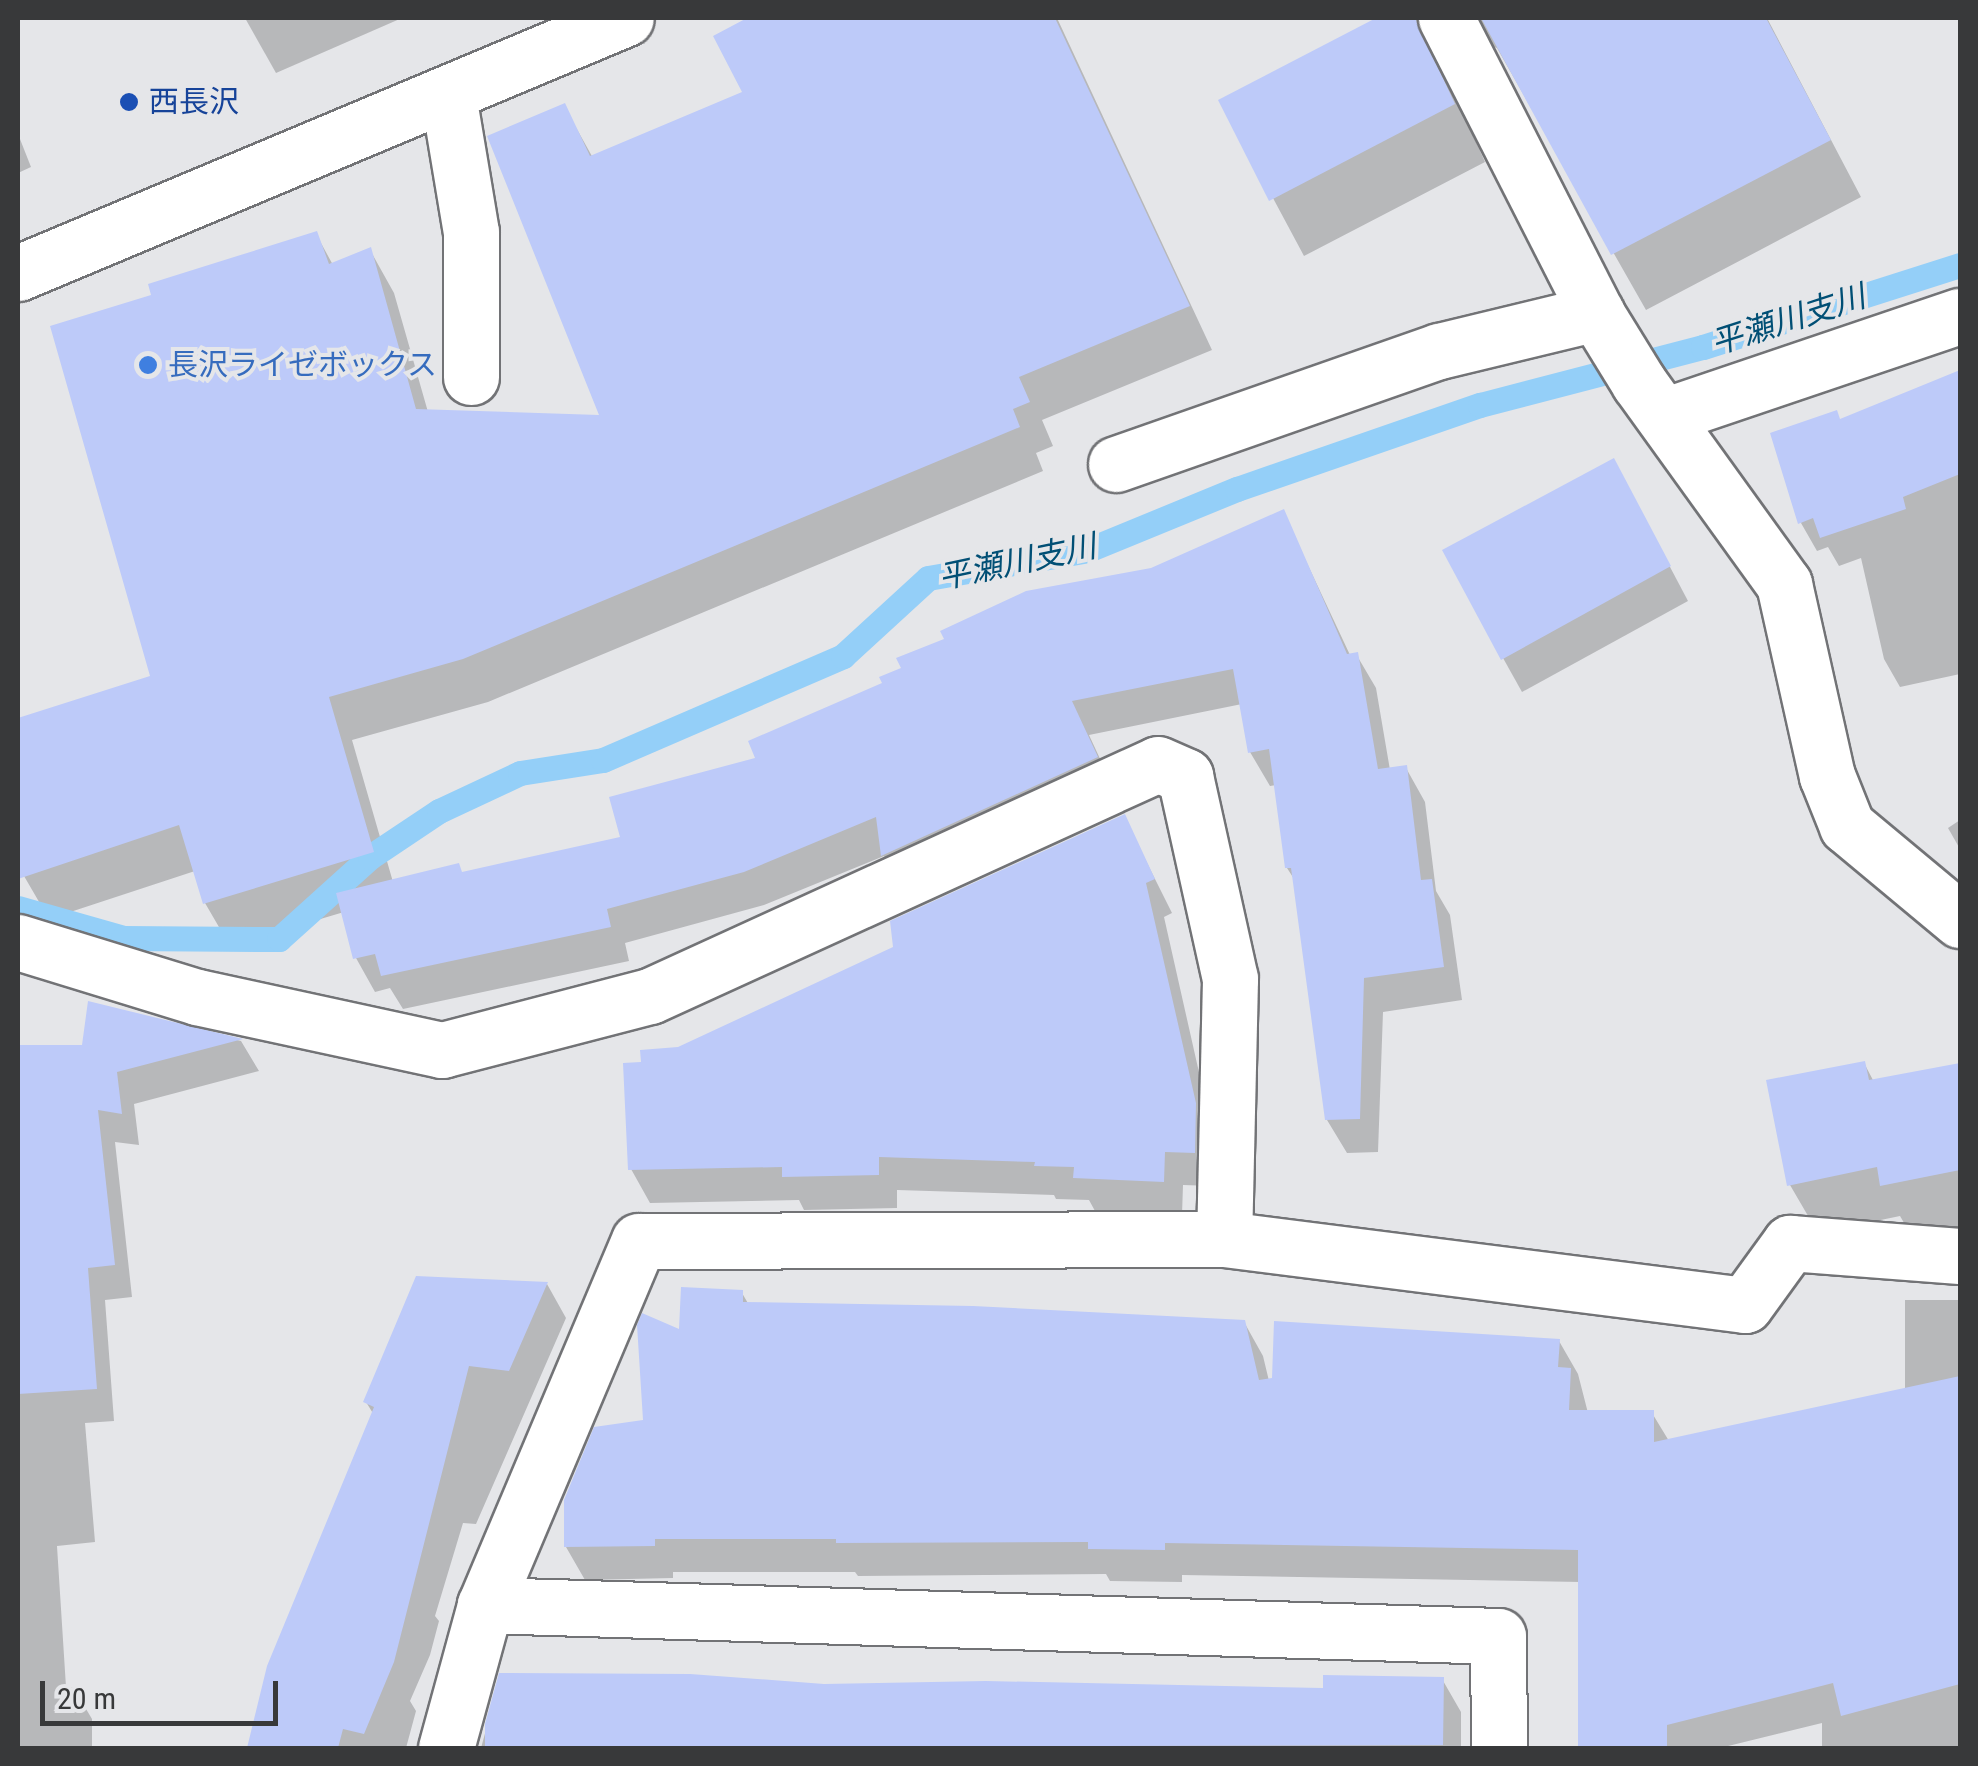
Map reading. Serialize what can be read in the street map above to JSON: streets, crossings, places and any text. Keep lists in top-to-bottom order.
{
  "water": ["平瀬川支川"],
  "places": ["西長沢", "長沢ライゼボックス"],
  "scale_bar": "20 m"
}
